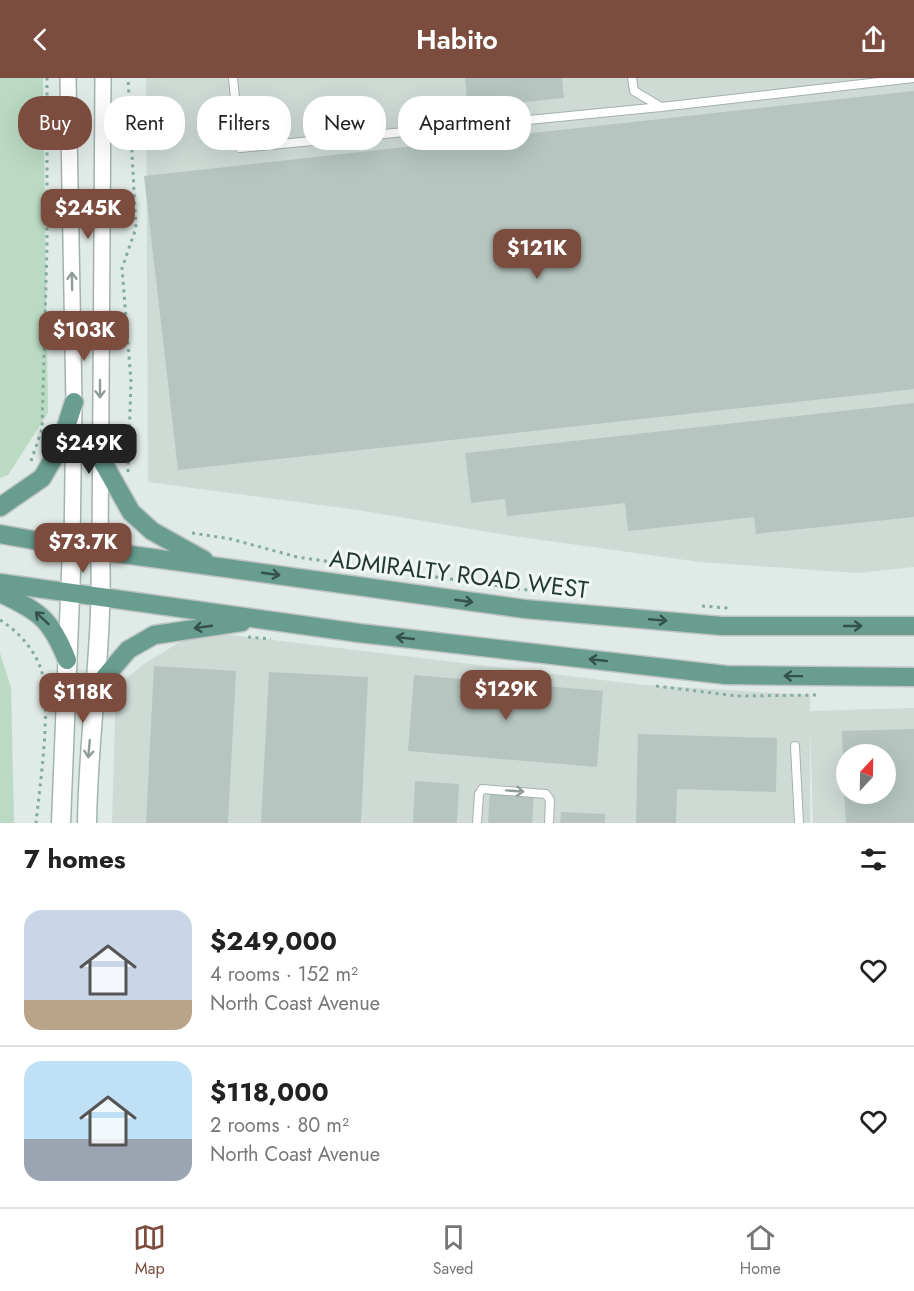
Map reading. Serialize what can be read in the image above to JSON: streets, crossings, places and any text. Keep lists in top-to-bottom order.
{
  "streets": {
    "main road": ["ADMIRALTY ROAD WEST"]
  },
  "north": "top",
  "page": {
    "header": "Habito",
    "chip": [
      "Buy",
      "Rent",
      "Filters",
      "New",
      "Apartment"
    ],
    "price": [
      "$245K",
      "$121K",
      "$103K",
      "$249K",
      "$73.7K",
      "$129K",
      "$118K"
    ],
    "heading": "7 homes",
    "list": [
      {
        "name": "$249,000",
        "note": "4 rooms · 152 m² · North Coast Avenue"
      },
      {
        "name": "$118,000",
        "note": "2 rooms · 80 m² · North Coast Avenue"
      }
    ],
    "tabs": ["Map", "Saved", "Home"]
  }
}
